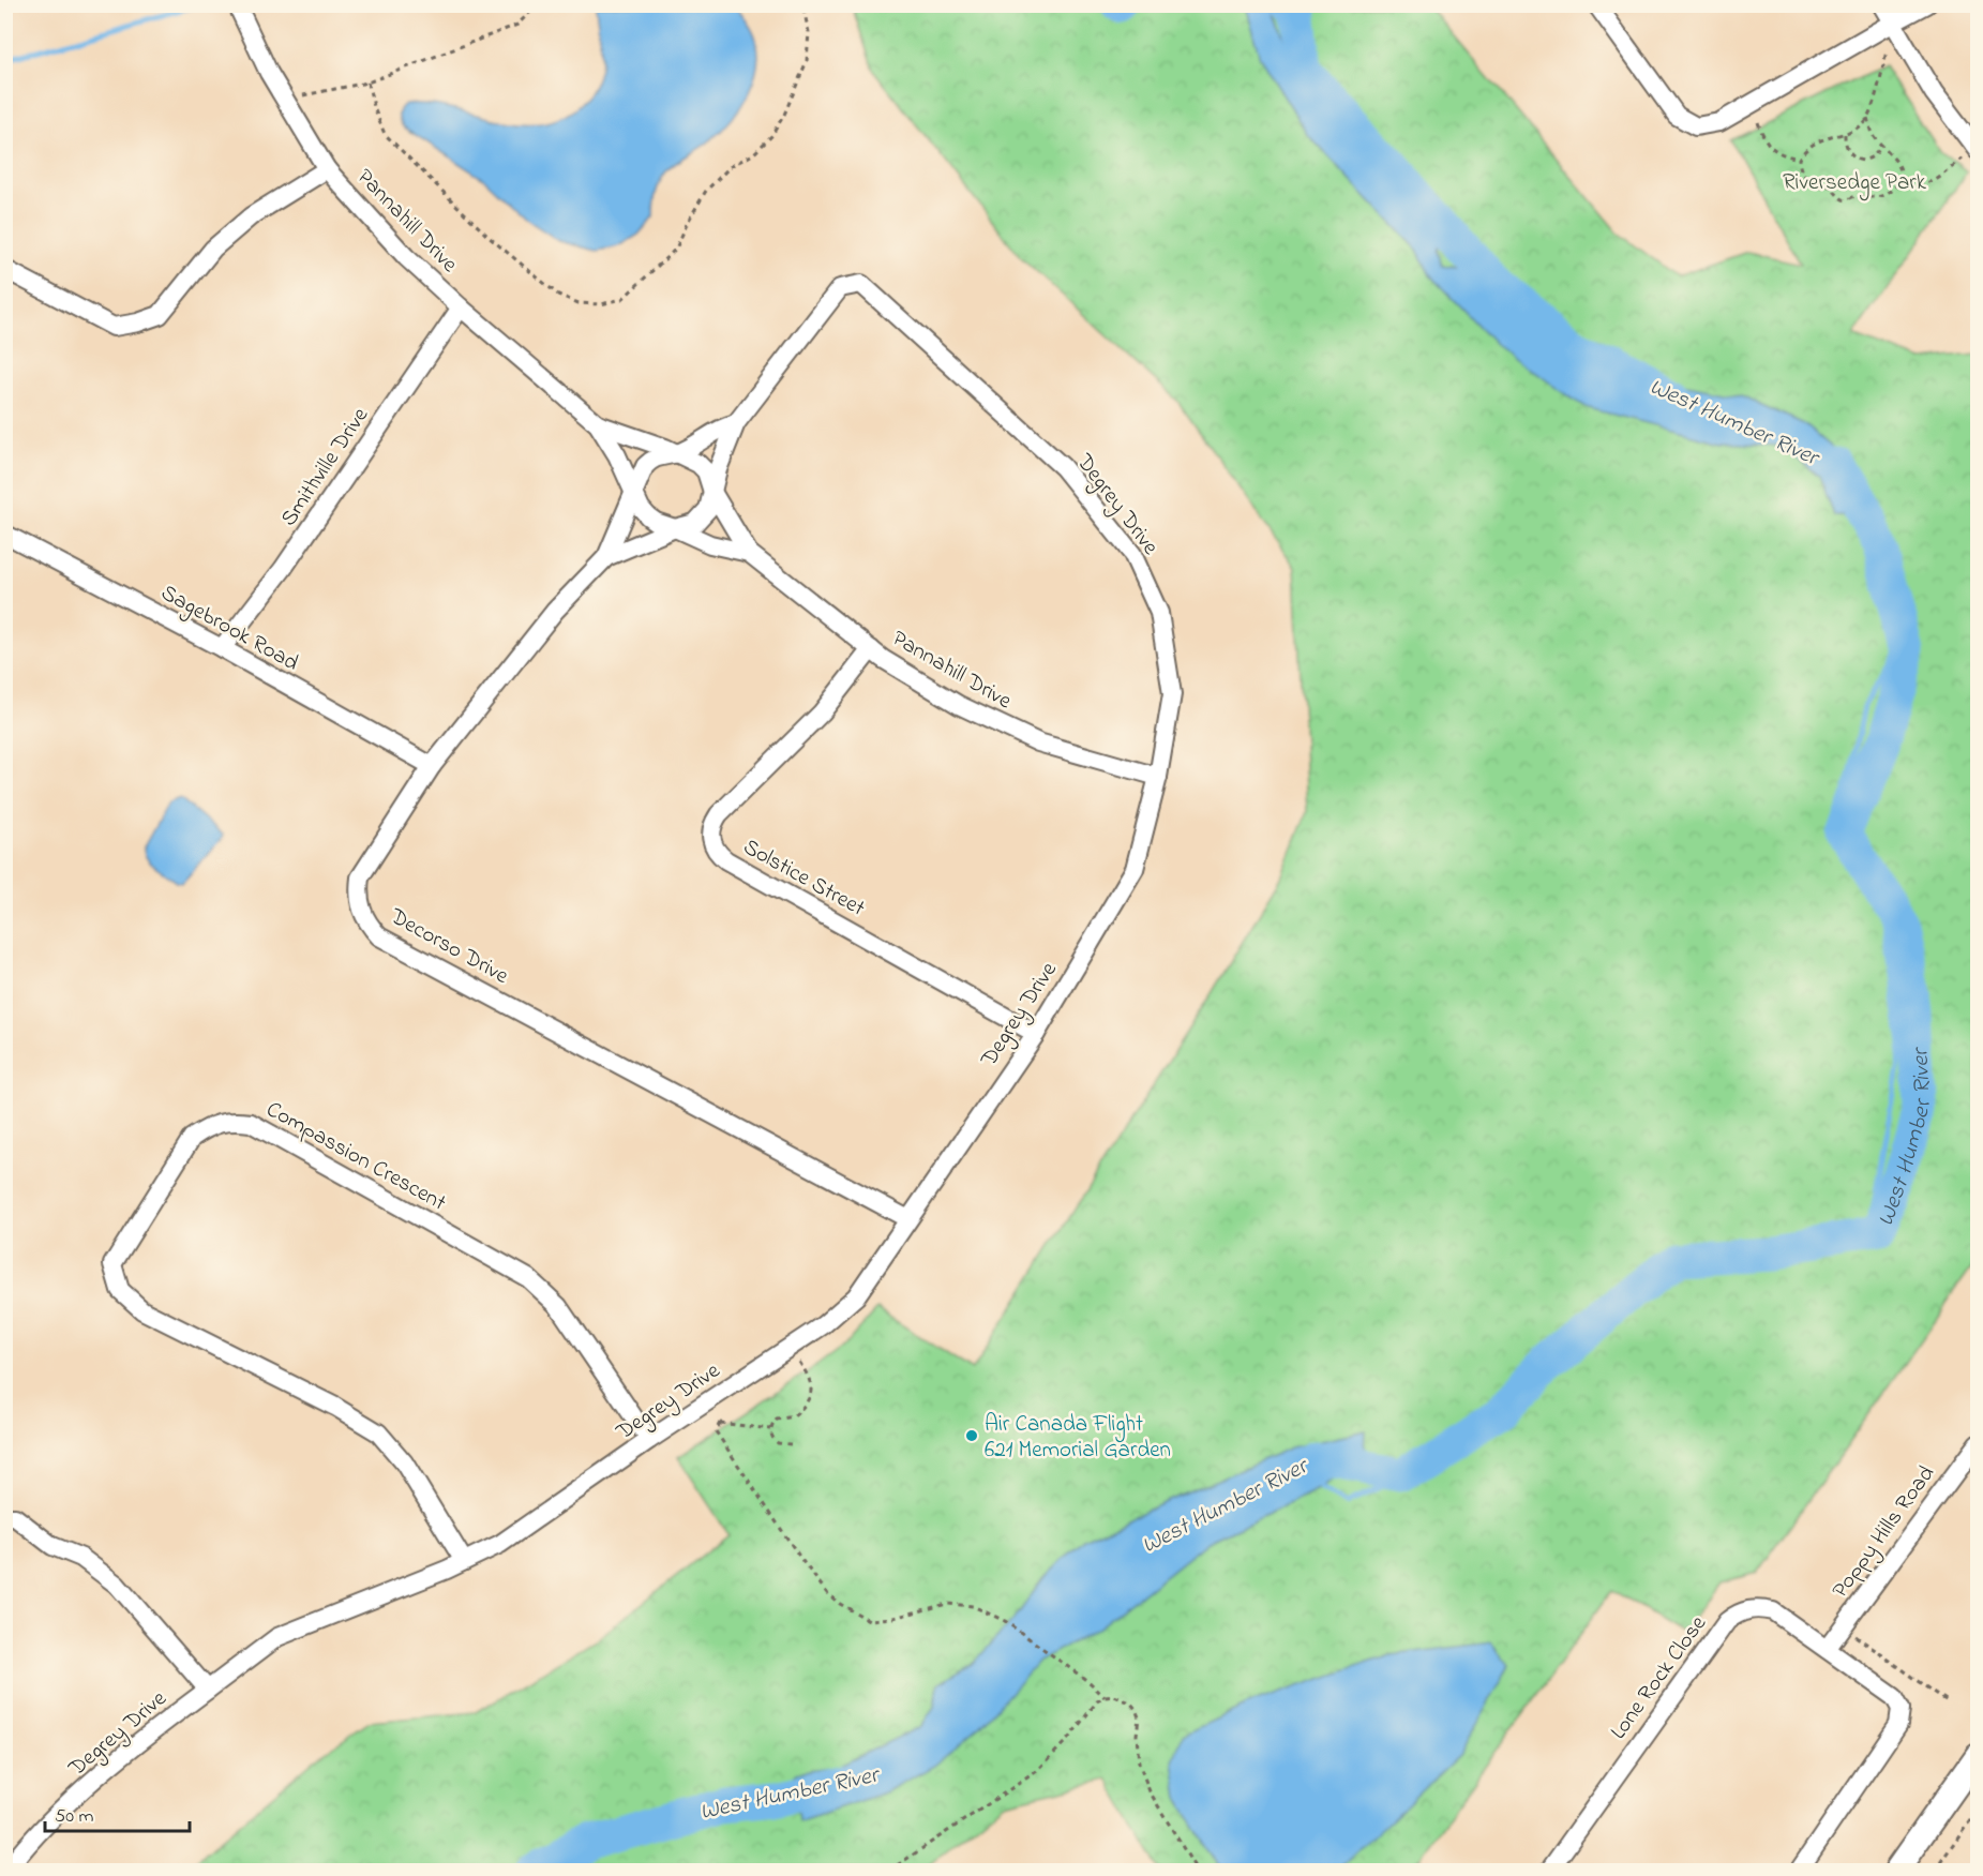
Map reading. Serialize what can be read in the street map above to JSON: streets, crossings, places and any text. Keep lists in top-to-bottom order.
{
  "streets": {
    "street": [
      "Pannahill Drive",
      "Smithville Drive",
      "Degrey Drive",
      "Sagebrook Road",
      "Solstice Street",
      "Decorso Drive",
      "Compassion Crescent",
      "Poppy Hills Road",
      "Lone Rock Close"
    ]
  },
  "crossings": [
    ["Pannahill Drive", "Smithville Drive"],
    ["Pannahill Drive", "Degrey Drive"],
    ["Pannahill Drive", "Solstice Street"],
    ["Pannahill Drive", "Decorso Drive"],
    ["Smithville Drive", "Sagebrook Road"],
    ["Degrey Drive", "Solstice Street"],
    ["Degrey Drive", "Decorso Drive"],
    ["Degrey Drive", "Compassion Crescent"],
    ["Sagebrook Road", "Decorso Drive"],
    ["Poppy Hills Road", "Lone Rock Close"]
  ],
  "water": ["West Humber River"],
  "parks": ["Riversedge Park"],
  "places": ["Air Canada Flight 621 Memorial Garden"],
  "scale_bar": "50 m"
}
